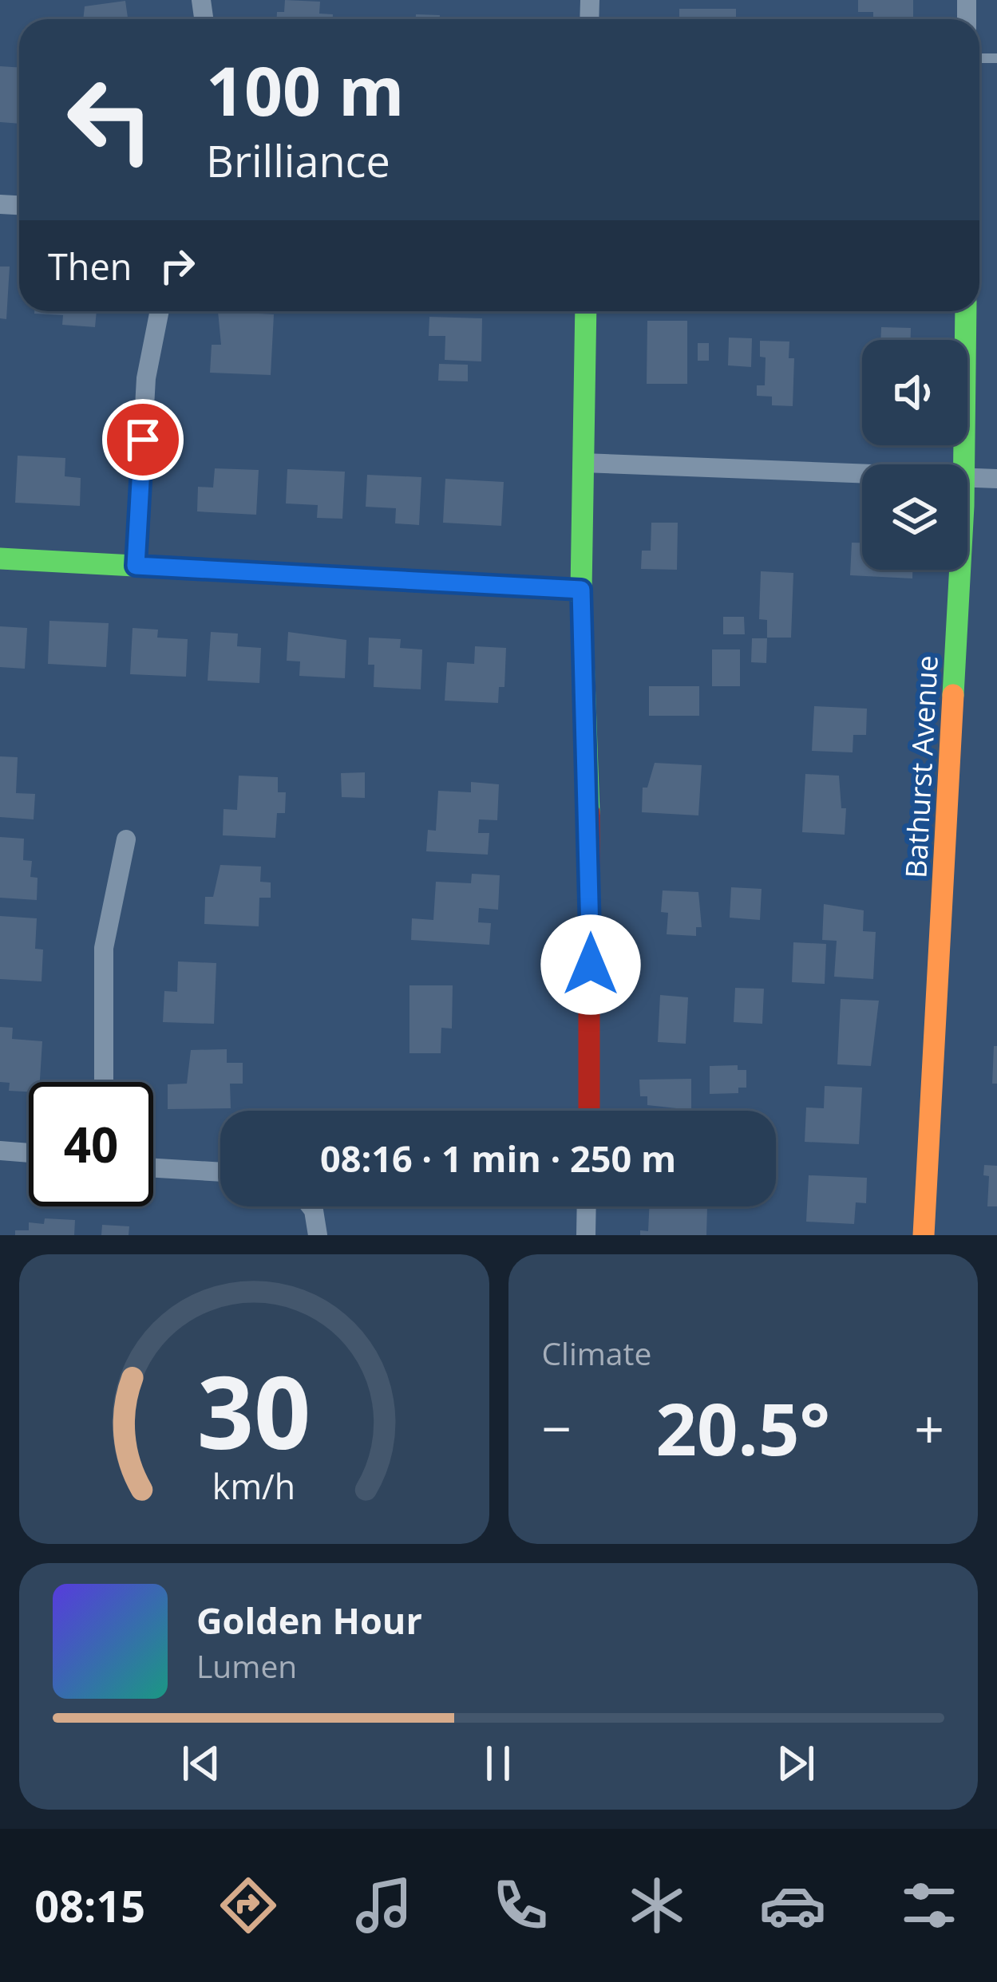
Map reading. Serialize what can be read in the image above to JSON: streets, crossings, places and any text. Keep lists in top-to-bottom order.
{
  "streets": {
    "street": ["Bathurst Avenue"]
  },
  "page": {
    "turn": ["100 m", "Brilliance"],
    "then": "Then",
    "limit": "40",
    "trip": "08:16 · 1 min · 250 m",
    "tile": "Climate",
    "heat": ["−", "20.5°", "+"],
    "song": ["Golden Hour", "Lumen"],
    "tabs": "08:15",
    "gauge": ["30", "km/h"]
  }
}
